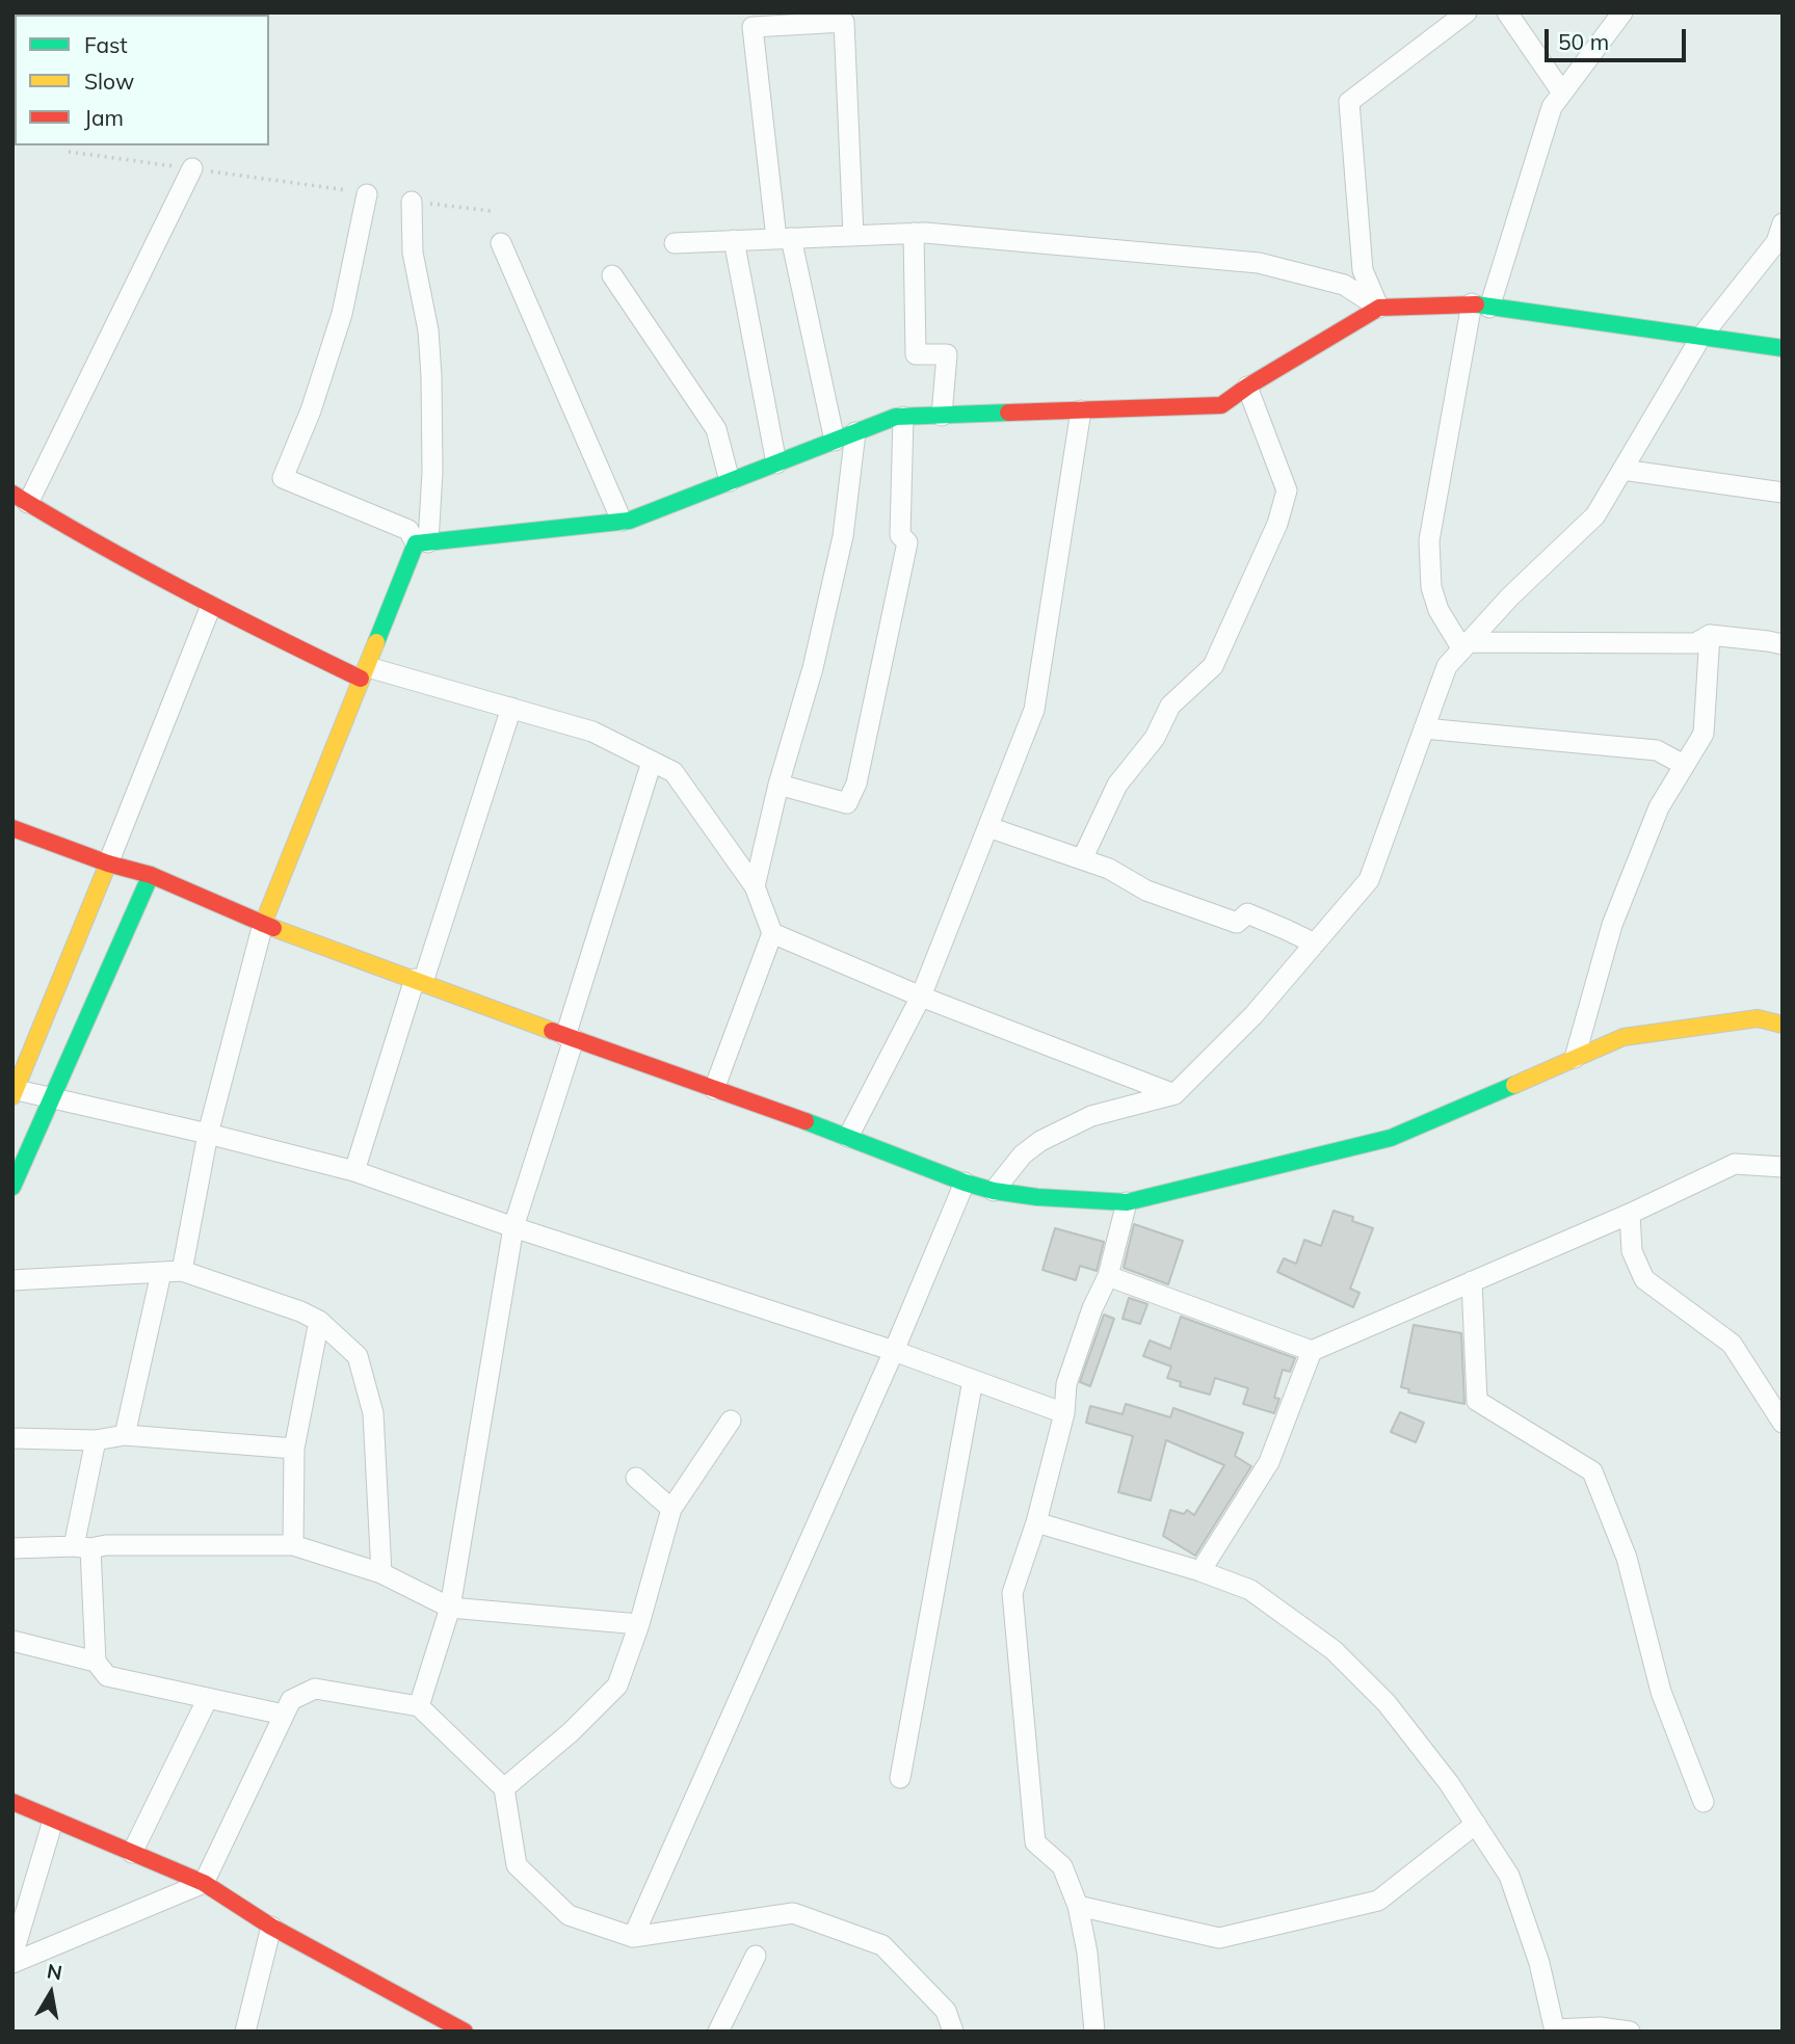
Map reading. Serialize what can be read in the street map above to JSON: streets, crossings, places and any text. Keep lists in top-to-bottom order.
{
  "legend": ["Fast", "Slow", "Jam"],
  "scale_bar": "50 m",
  "north": "top"
}
